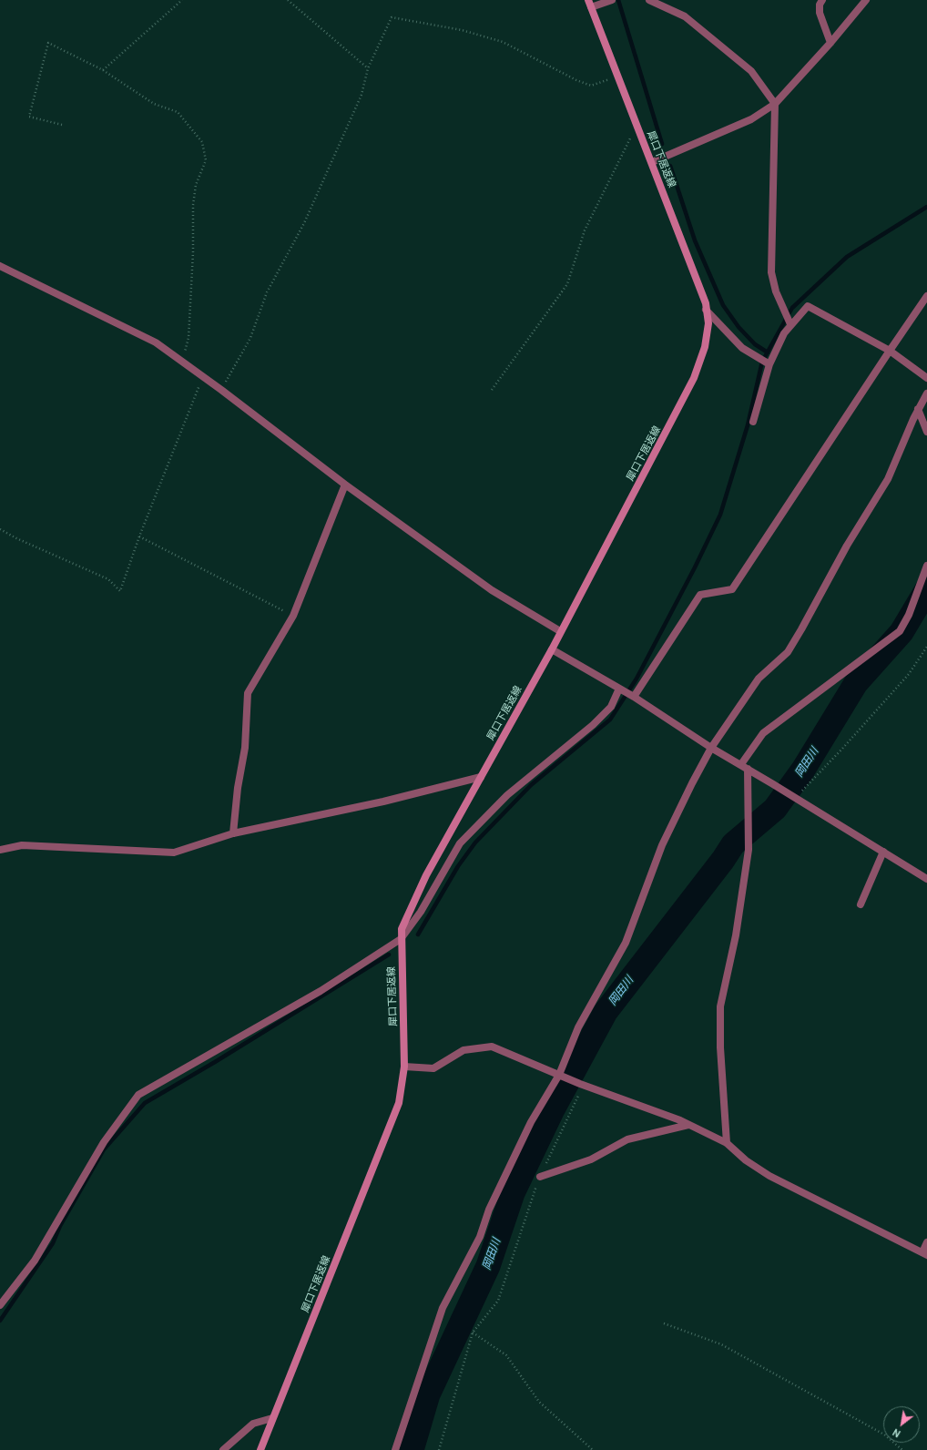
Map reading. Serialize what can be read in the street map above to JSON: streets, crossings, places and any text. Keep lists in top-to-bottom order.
{
  "streets": {
    "main road": ["犀口下居返線"]
  },
  "water": ["岡田川"],
  "north": "bottom left"
}
